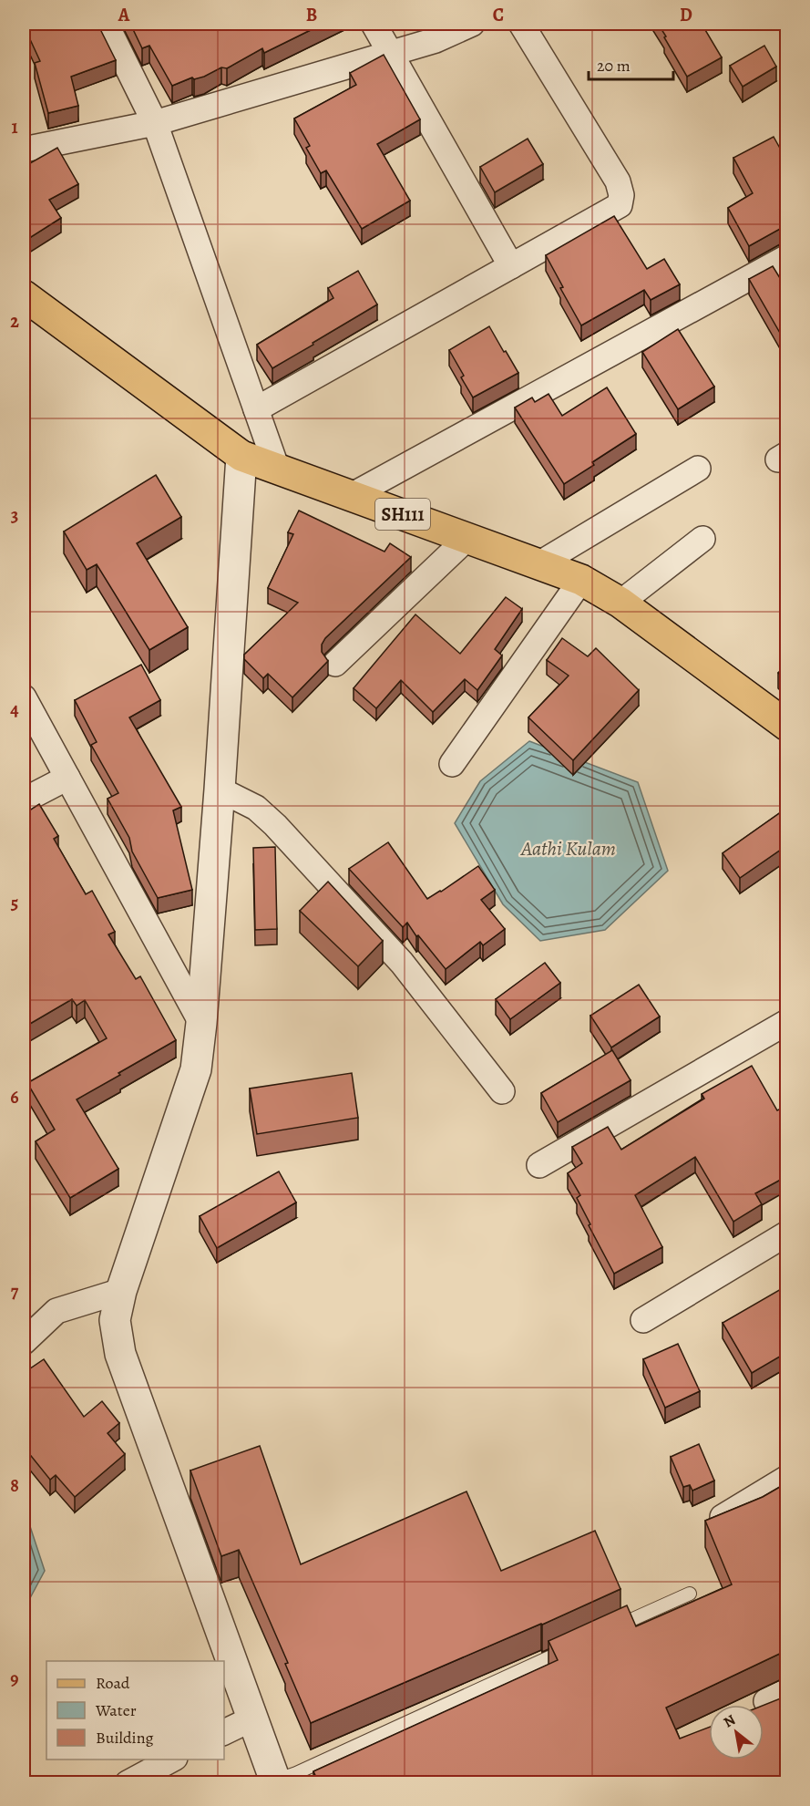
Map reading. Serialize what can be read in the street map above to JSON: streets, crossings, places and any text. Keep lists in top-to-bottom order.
{
  "streets": {
    "main road": ["SH111"]
  },
  "water": ["Aathi Kulam"],
  "legend": ["Road", "Water", "Building"],
  "scale_bar": "20 m",
  "north": "top left",
  "grid": {
    "columns": [
      "A",
      "B",
      "C",
      "D"
    ],
    "rows": [
      "1",
      "2",
      "3",
      "4",
      "5",
      "6",
      "7",
      "8",
      "9"
    ]
  }
}
